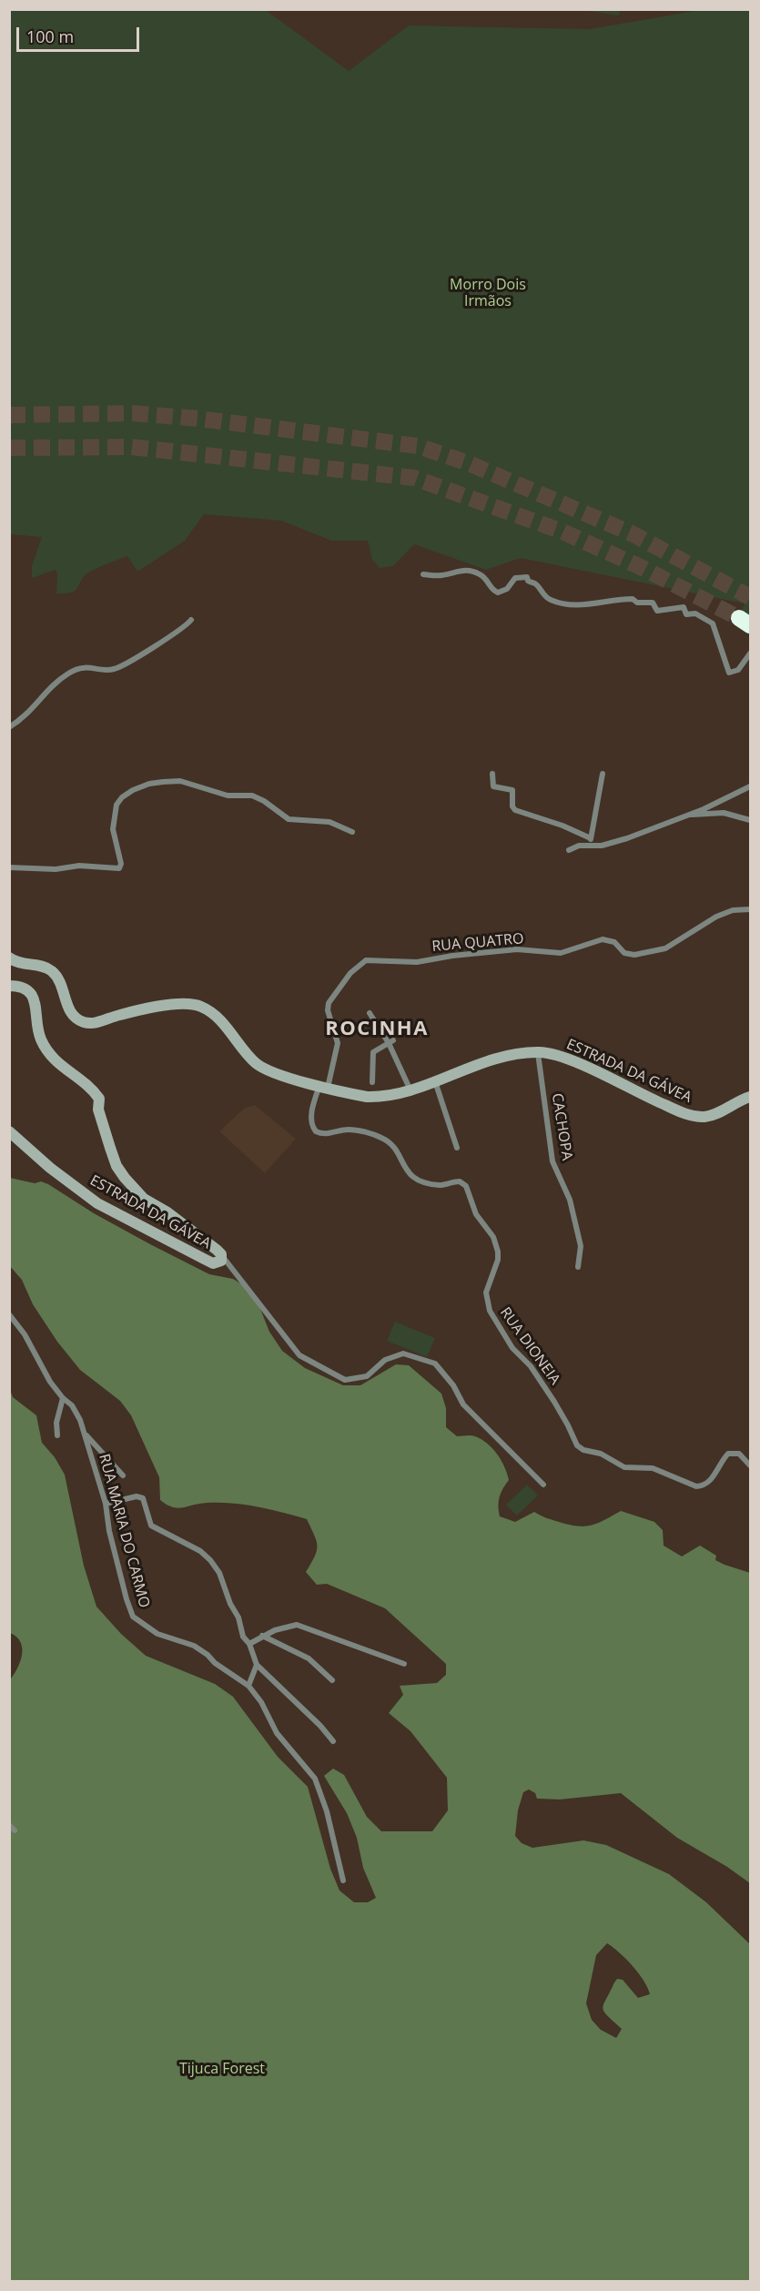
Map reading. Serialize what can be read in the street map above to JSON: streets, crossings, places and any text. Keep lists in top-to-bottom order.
{
  "streets": {
    "street": [
      "RUA QUATRO",
      "ESTRADA DA GÁVEA",
      "CACHOPA",
      "RUA DIONEIA",
      "RUA MARIA DO CARMO"
    ]
  },
  "crossings": [
    ["RUA QUATRO", "ESTRADA DA GÁVEA"],
    ["RUA QUATRO", "RUA DIONEIA"],
    ["ESTRADA DA GÁVEA", "CACHOPA"],
    ["ESTRADA DA GÁVEA", "RUA DIONEIA"]
  ],
  "districts": ["ROCINHA"],
  "parks": ["Morro Dois Irmãos", "Tijuca Forest"],
  "scale_bar": "100 m"
}
